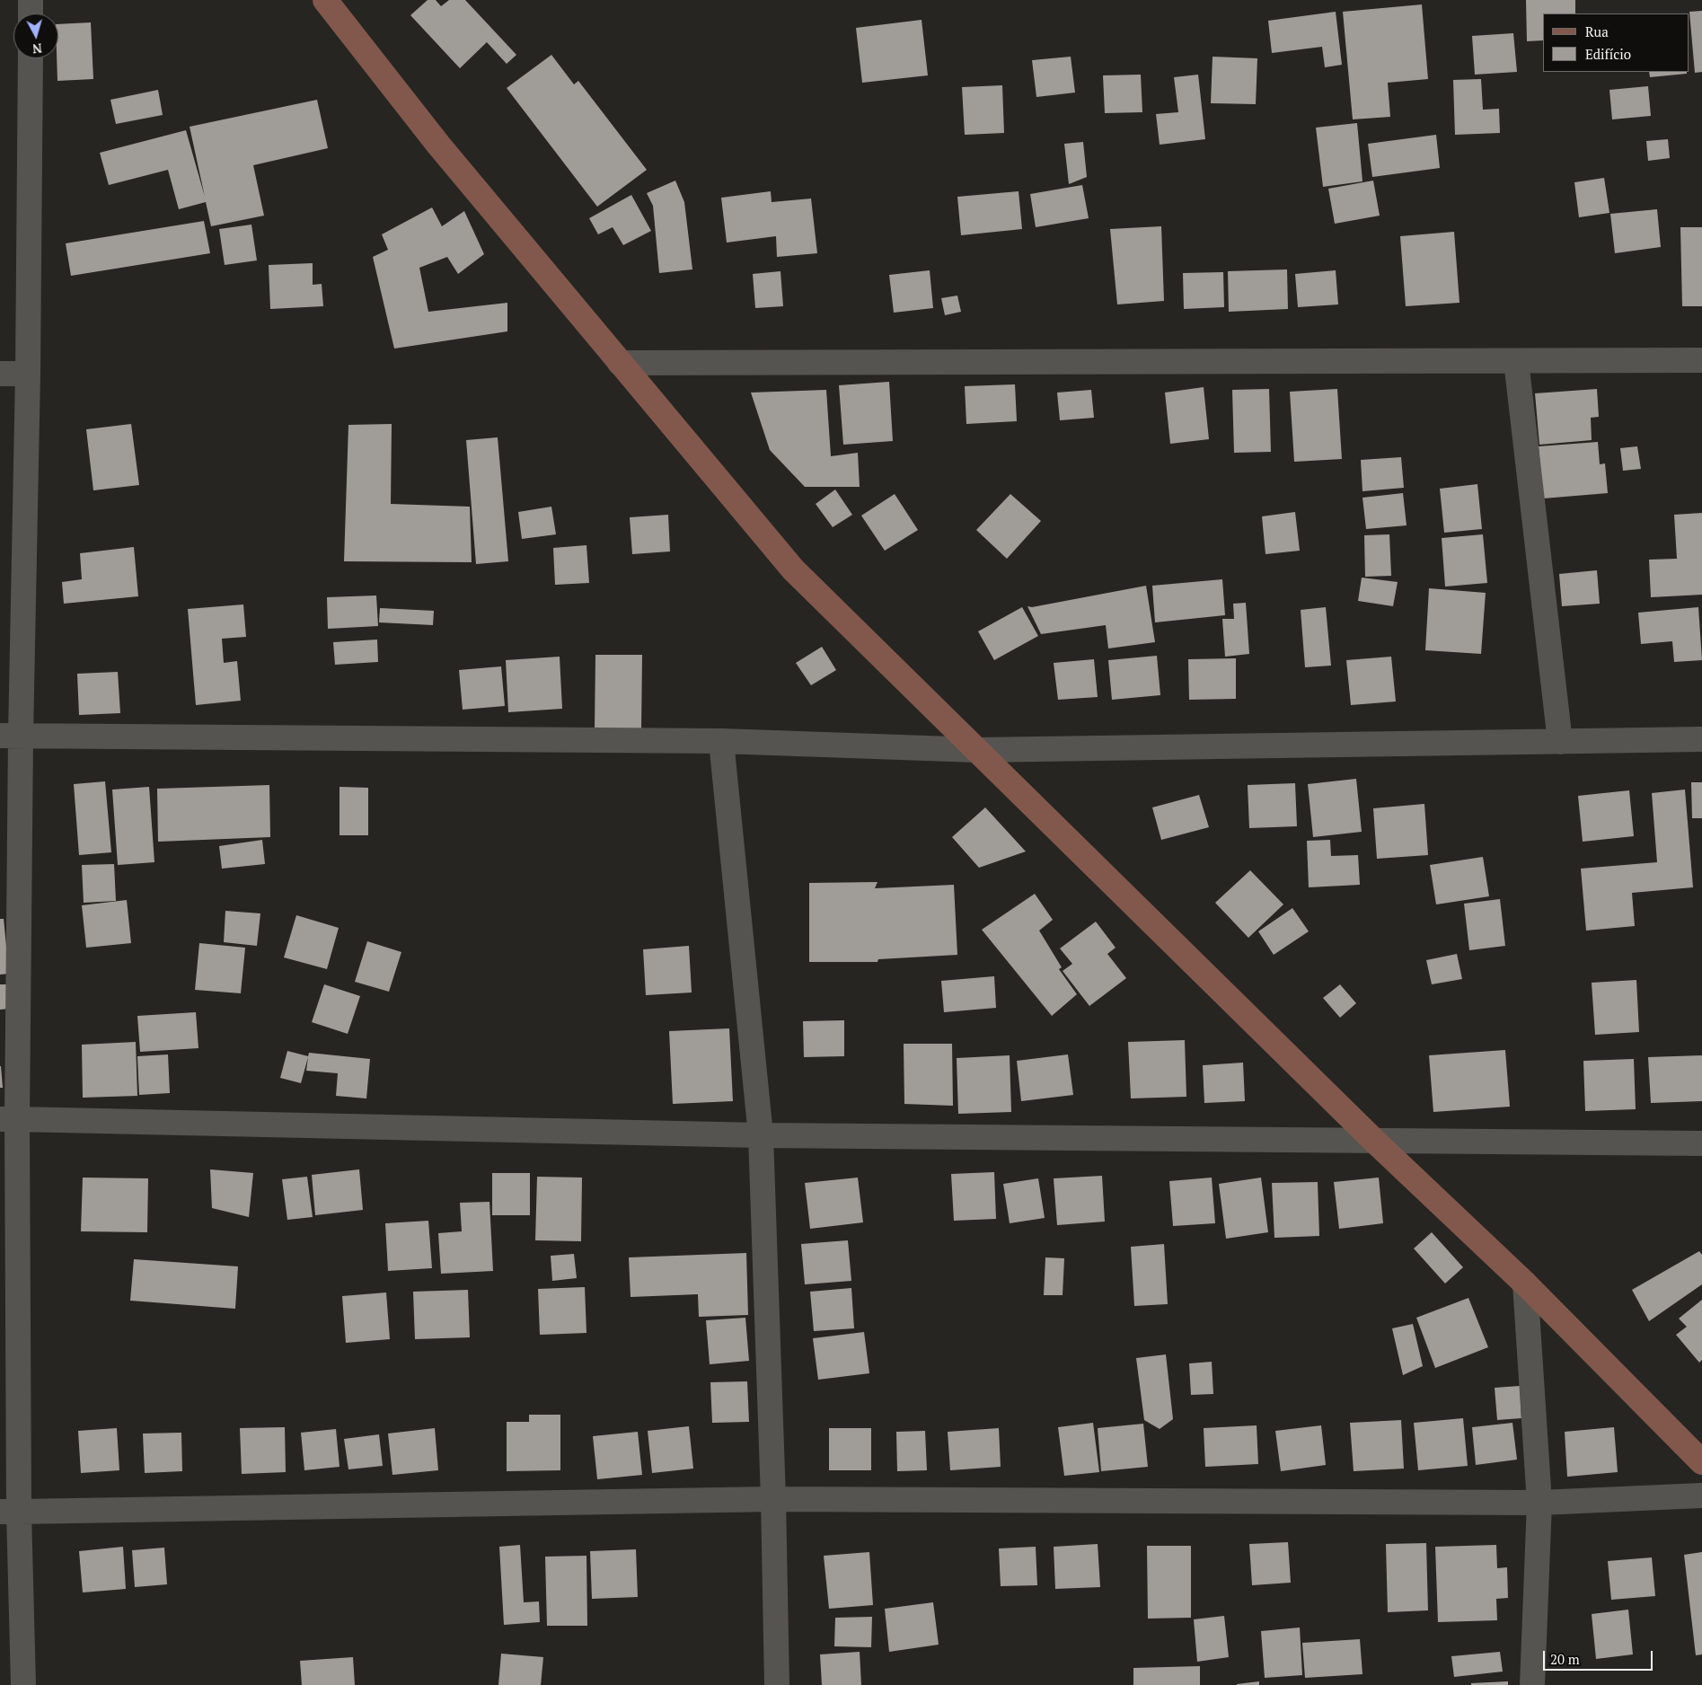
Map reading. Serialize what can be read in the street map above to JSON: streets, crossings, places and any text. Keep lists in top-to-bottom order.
{
  "legend": ["Rua", "Edifício"],
  "scale_bar": "20 m",
  "north": "bottom"
}
